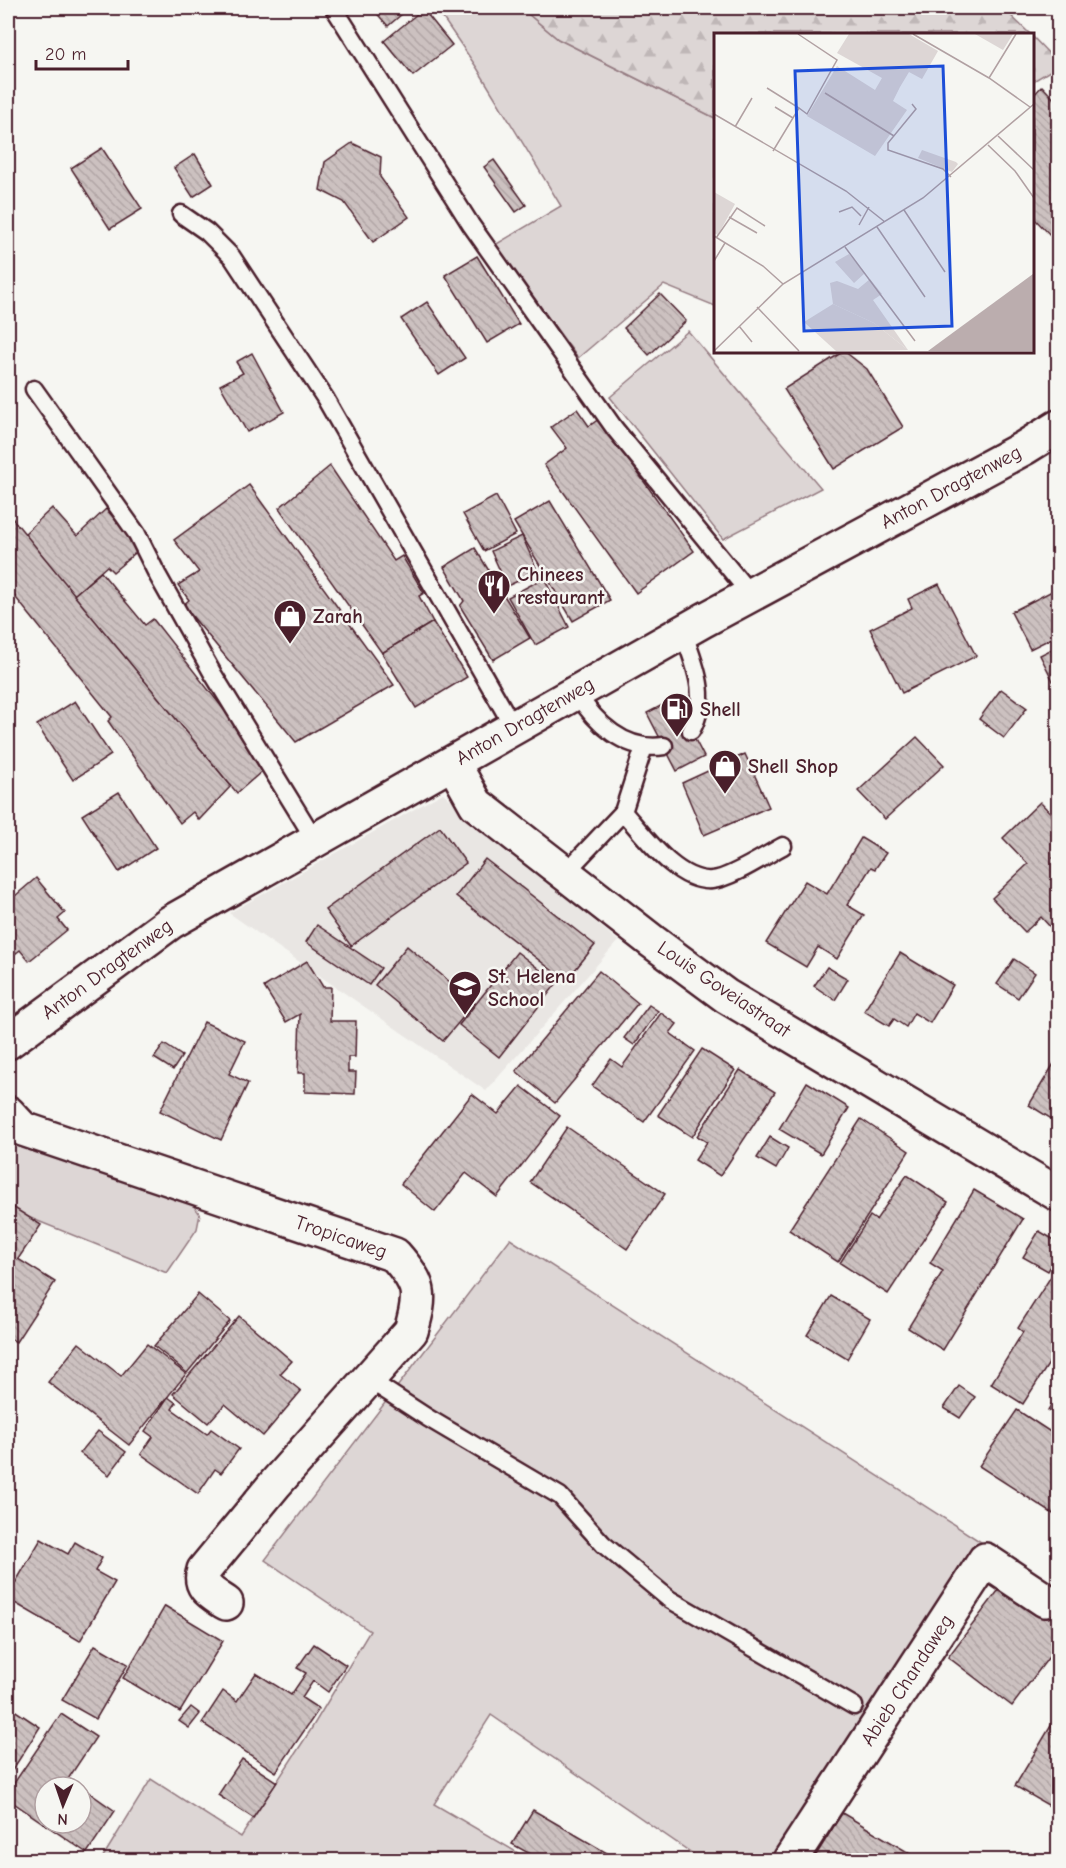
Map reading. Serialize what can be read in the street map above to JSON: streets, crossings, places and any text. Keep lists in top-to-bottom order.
{
  "streets": {
    "street": [
      "Anton Dragtenweg",
      "Louis Goveiastraat",
      "Tropicaweg",
      "Abieb Chandaweg"
    ]
  },
  "crossings": [
    ["Anton Dragtenweg", "Louis Goveiastraat"]
  ],
  "places": {
    "restaurant": ["Chinees restaurant"],
    "shop": ["Zarah", "Shell Shop"],
    "fuel station": ["Shell"],
    "school or university": ["St. Helena School"]
  },
  "scale_bar": "20 m",
  "north": "bottom"
}
